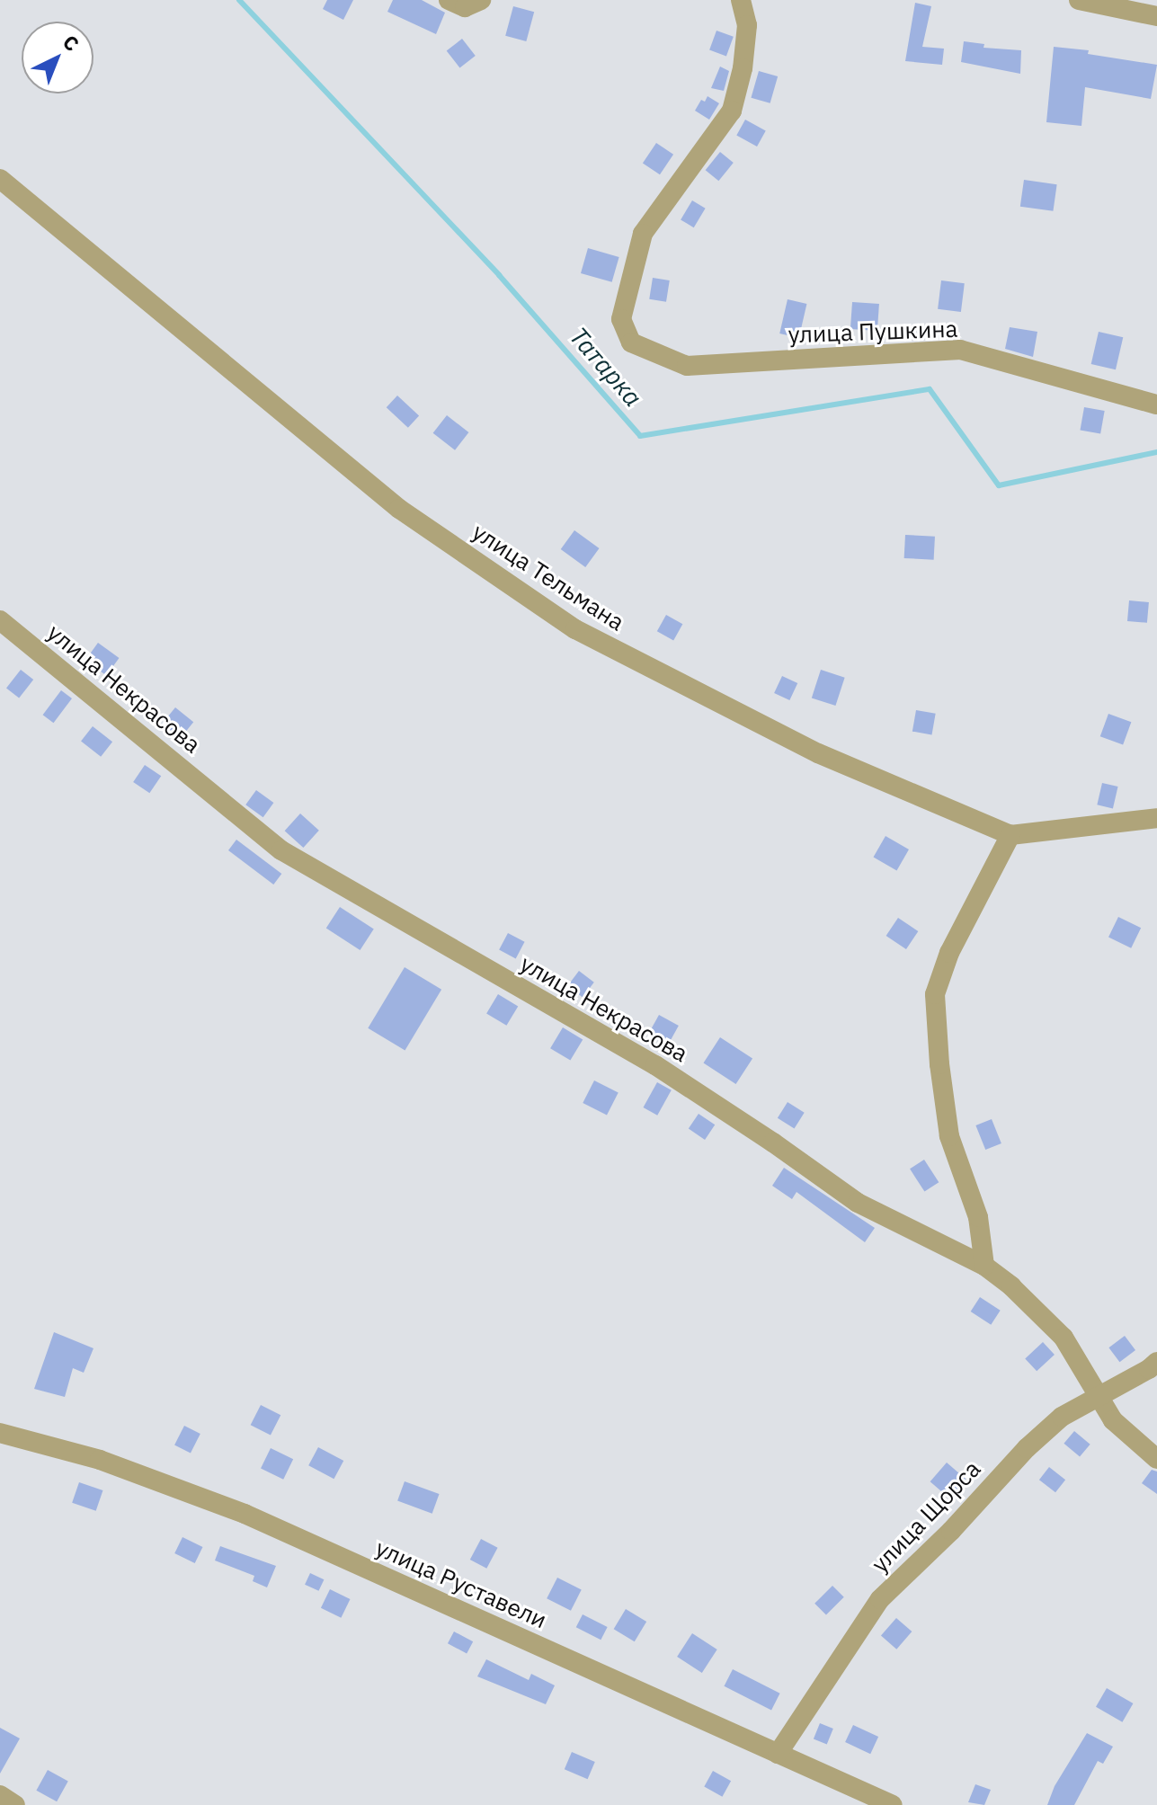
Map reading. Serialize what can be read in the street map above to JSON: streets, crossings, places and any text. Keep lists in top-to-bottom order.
{
  "streets": {
    "street": [
      "улица Пушкина",
      "улица Тельмана",
      "улица Некрасова",
      "улица Щорса",
      "улица Руставели"
    ]
  },
  "crossings": [
    ["улица Некрасова", "улица Щорса"],
    ["улица Щорса", "улица Руставели"]
  ],
  "water": ["Татарка"],
  "north": "top right"
}
